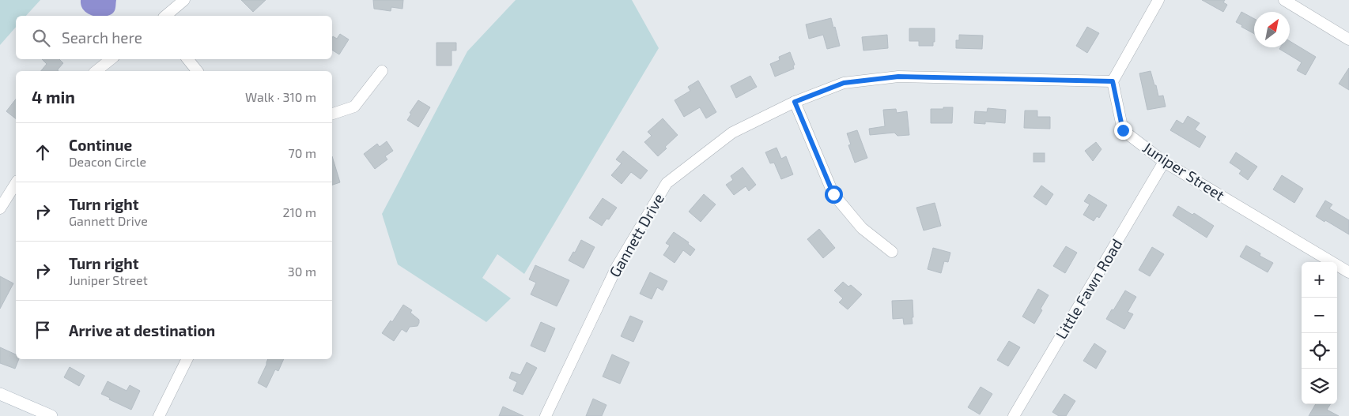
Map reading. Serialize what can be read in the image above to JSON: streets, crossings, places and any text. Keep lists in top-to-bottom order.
{
  "streets": {
    "street": ["Juniper Street", "Gannett Drive", "Little Fawn Road"]
  },
  "crossings": [
    ["Juniper Street", "Gannett Drive"],
    ["Juniper Street", "Little Fawn Road"]
  ],
  "north": "top right",
  "page": {
    "search": "Search here",
    "heading": ["4 min", "Walk · 310 m"],
    "list": [
      ["Continue", "Deacon Circle", "70 m"],
      ["Turn right", "Gannett Drive", "210 m"],
      ["Turn right", "Juniper Street", "30 m"],
      "Arrive at destination"
    ],
    "map_buttons": ["+", "−"]
  }
}
